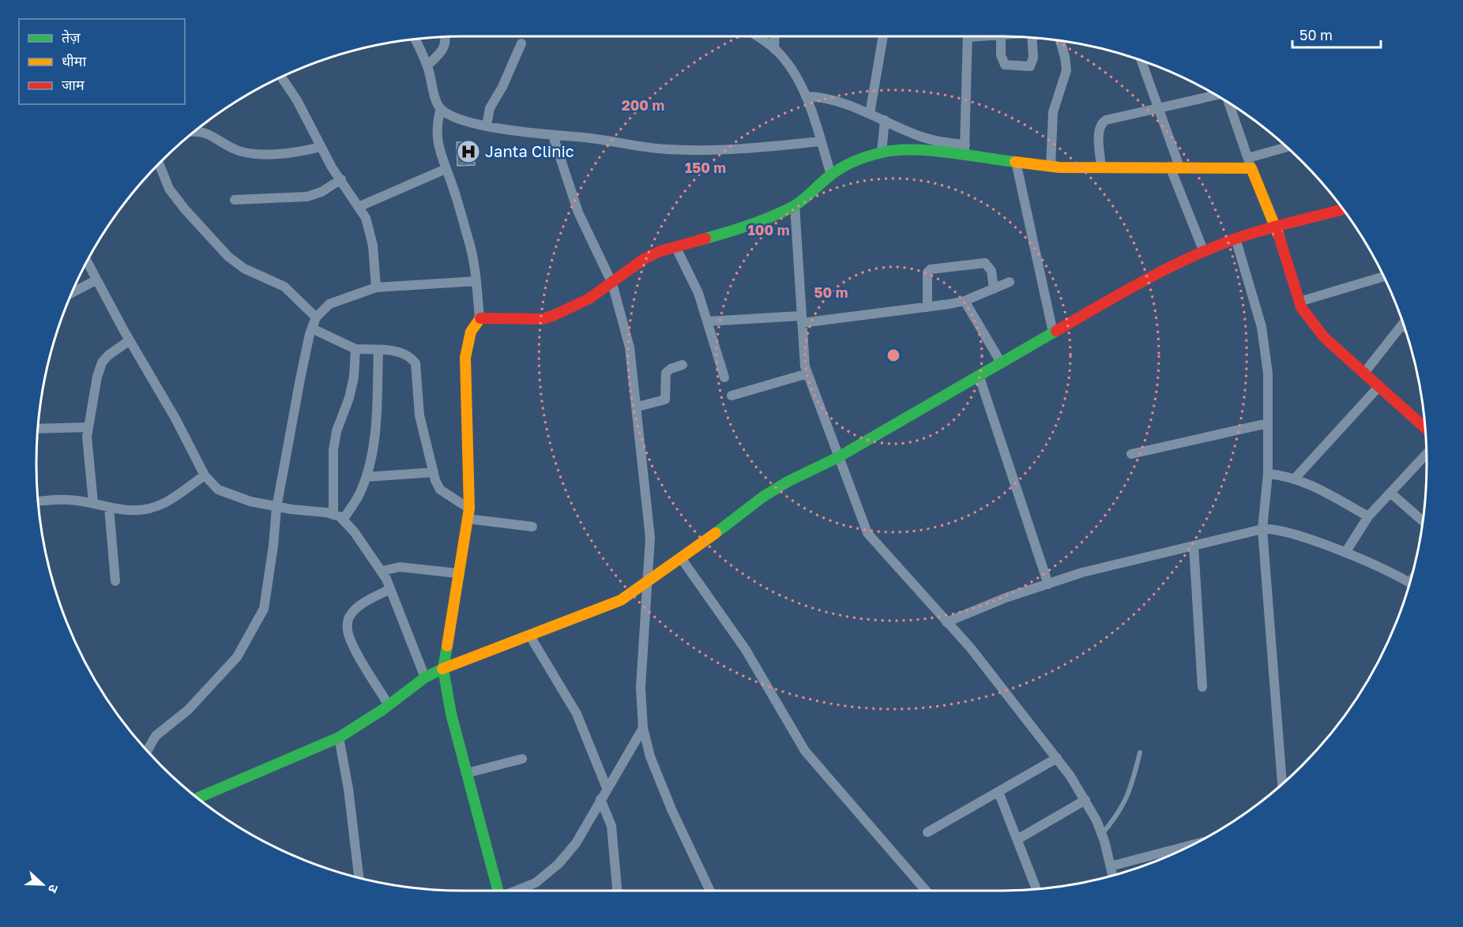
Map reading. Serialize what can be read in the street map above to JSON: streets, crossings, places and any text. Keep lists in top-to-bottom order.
{
  "places": {
    "hospital": ["Janta Clinic"]
  },
  "legend": ["तेज़", "धीमा", "जाम"],
  "scale_bar": "50 m",
  "north": "right",
  "rings": [
    "200 m",
    "150 m",
    "100 m",
    "50 m"
  ]
}
